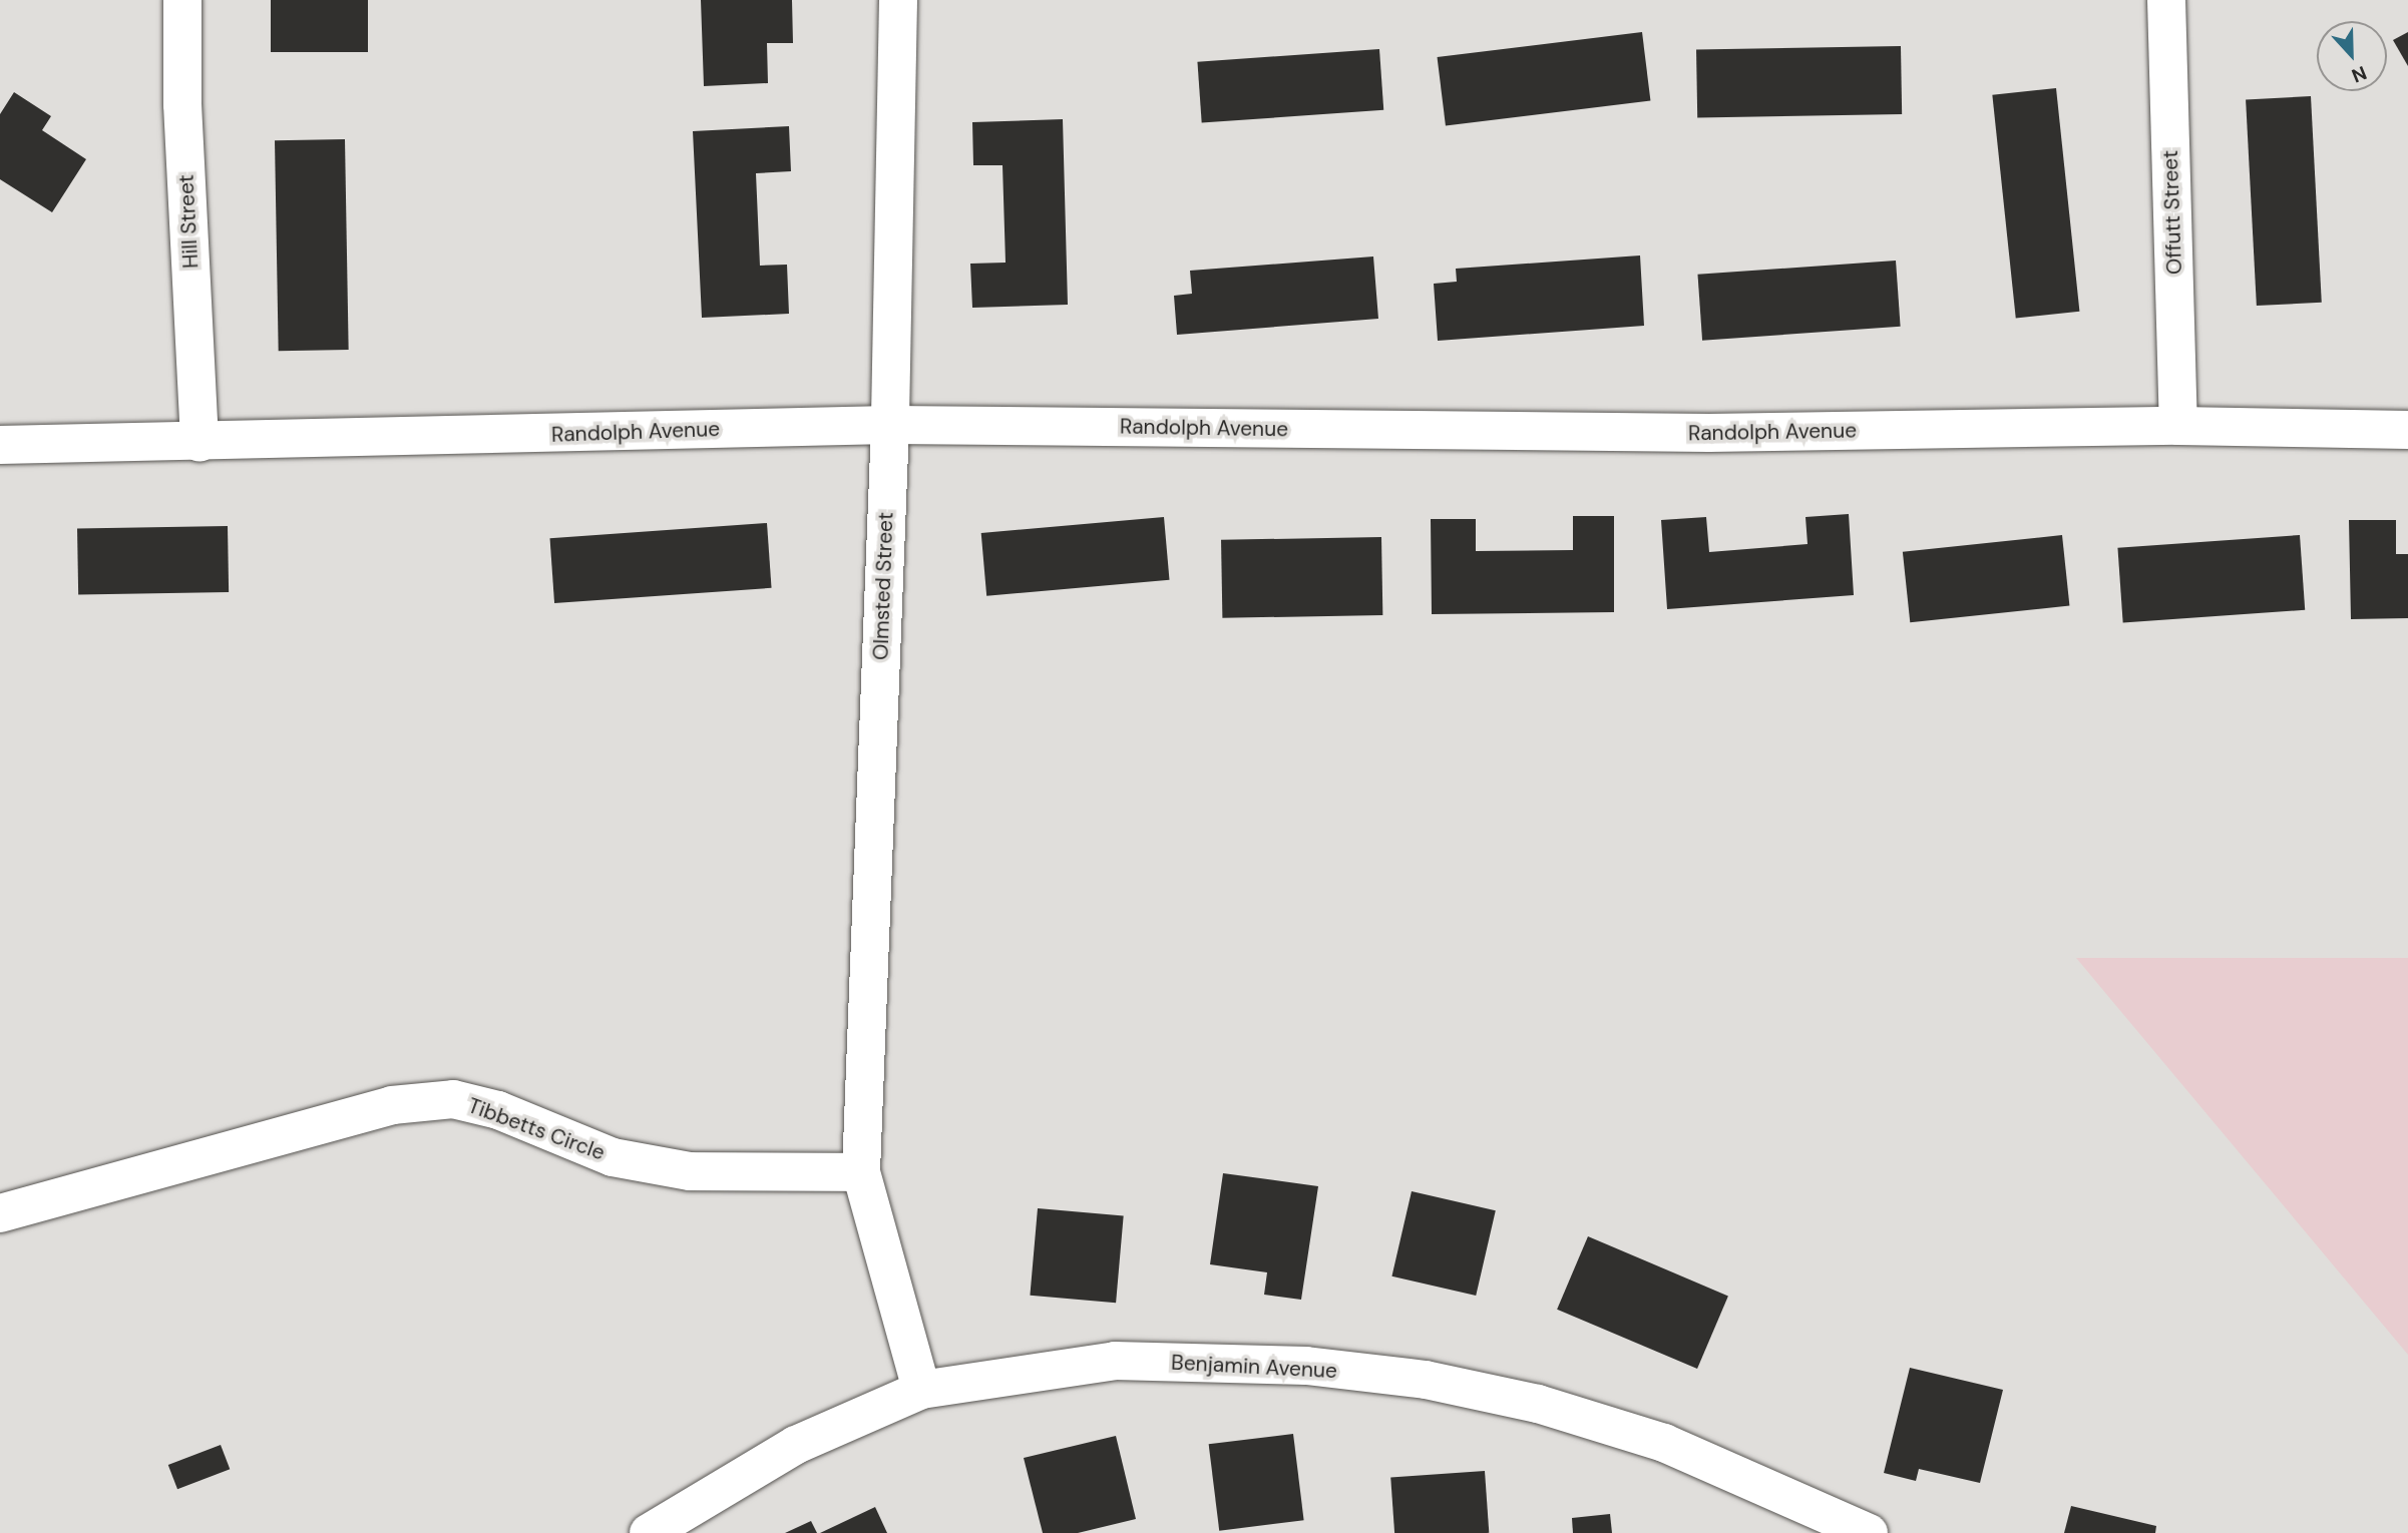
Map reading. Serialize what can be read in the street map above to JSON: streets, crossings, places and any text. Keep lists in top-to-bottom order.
{
  "streets": {
    "street": [
      "Offutt Street",
      "Hill Street",
      "Randolph Avenue",
      "Olmsted Street",
      "Tibbetts Circle",
      "Benjamin Avenue"
    ]
  },
  "crossings": [
    ["Offutt Street", "Randolph Avenue"],
    ["Hill Street", "Randolph Avenue"],
    ["Randolph Avenue", "Olmsted Street"],
    ["Olmsted Street", "Tibbetts Circle"]
  ],
  "north": "bottom"
}
